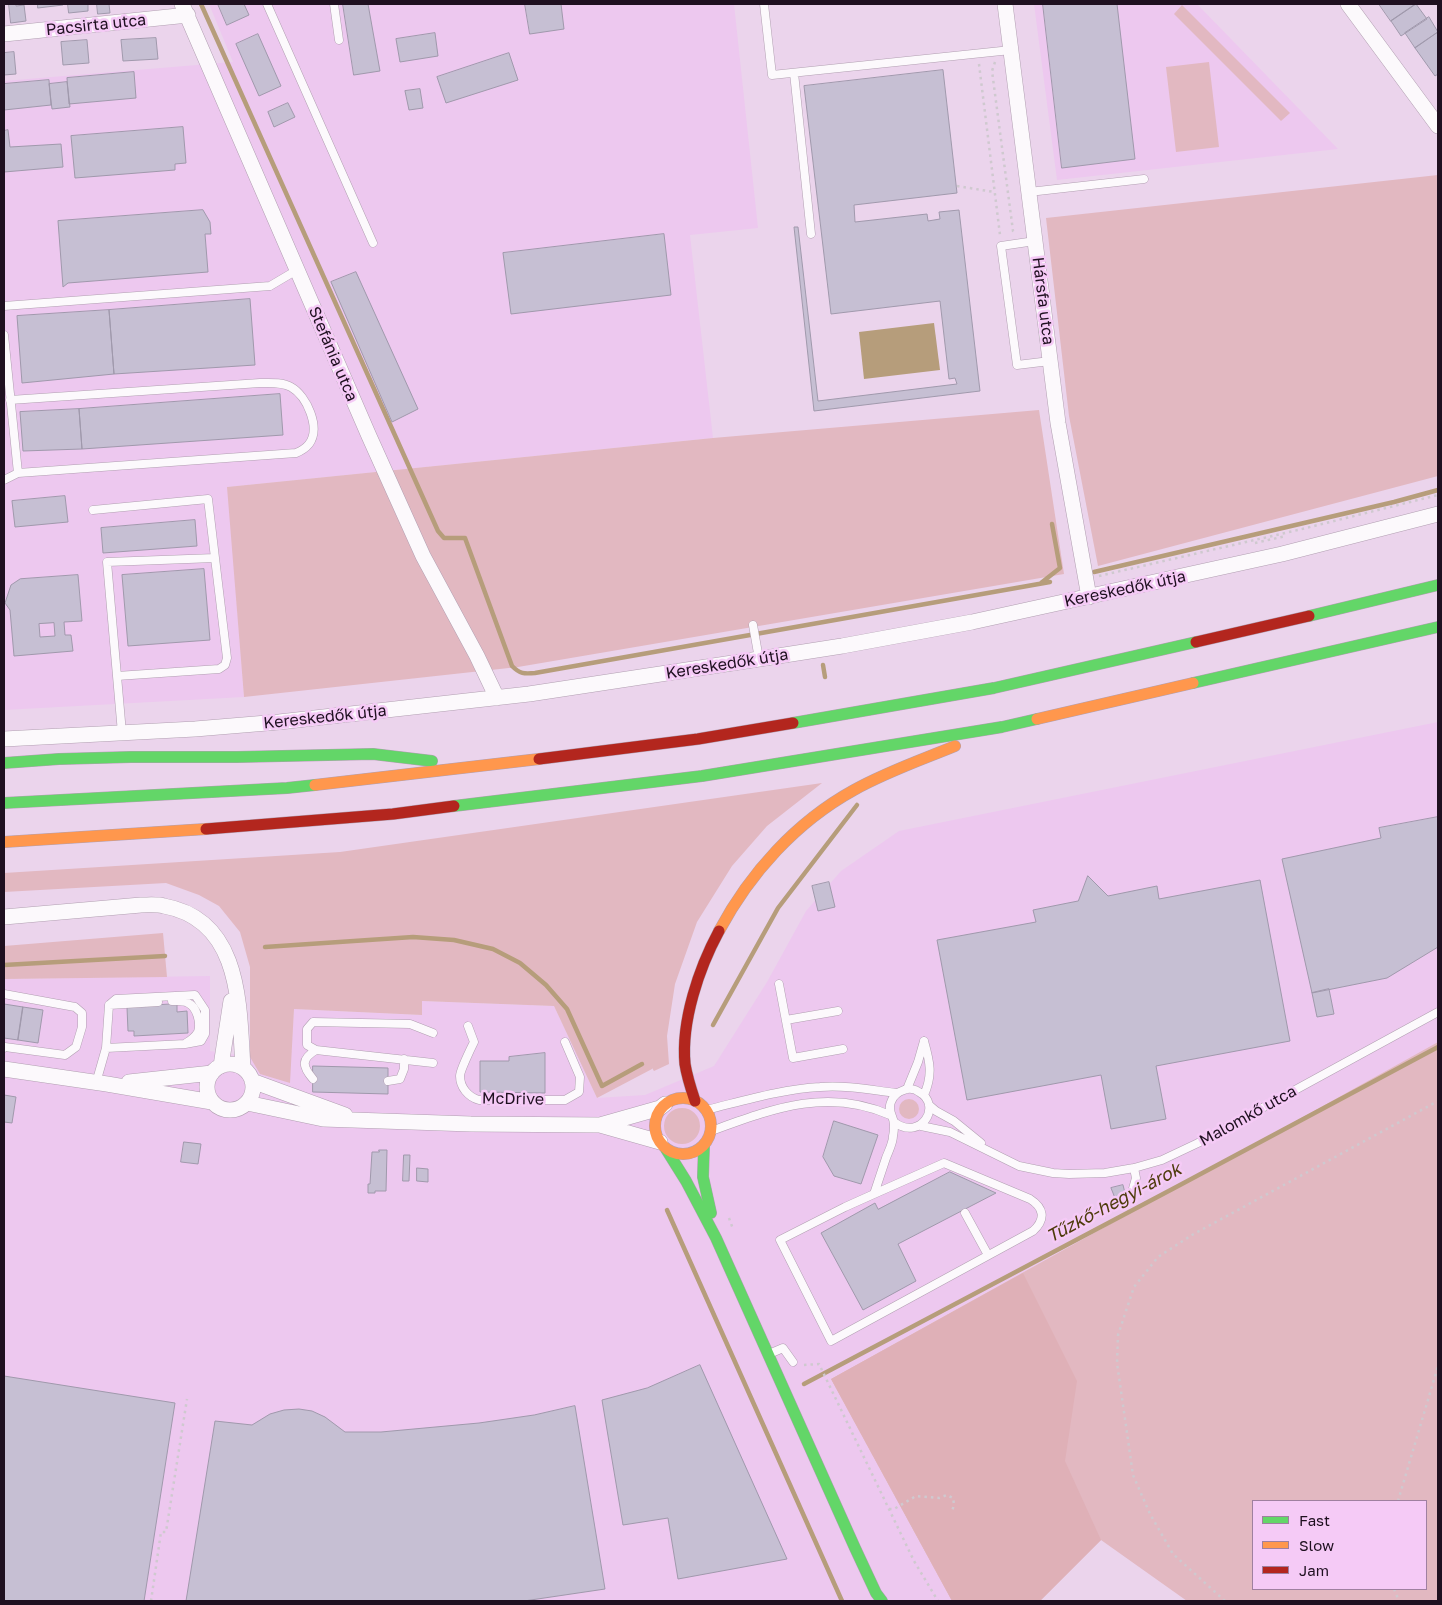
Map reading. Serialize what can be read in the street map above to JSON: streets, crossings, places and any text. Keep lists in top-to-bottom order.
{
  "streets": {
    "street": [
      "Pacsirta utca",
      "Hársfa utca",
      "Stefánia utca",
      "Kereskedők útja"
    ],
    "lane": ["McDrive", "Malomkő utca"]
  },
  "crossings": [
    ["Pacsirta utca", "Stefánia utca"],
    ["Hársfa utca", "Kereskedők útja"],
    ["Stefánia utca", "Kereskedők útja"]
  ],
  "water": ["Tűzkő-hegyi-árok"],
  "legend": ["Fast", "Slow", "Jam"]
}
